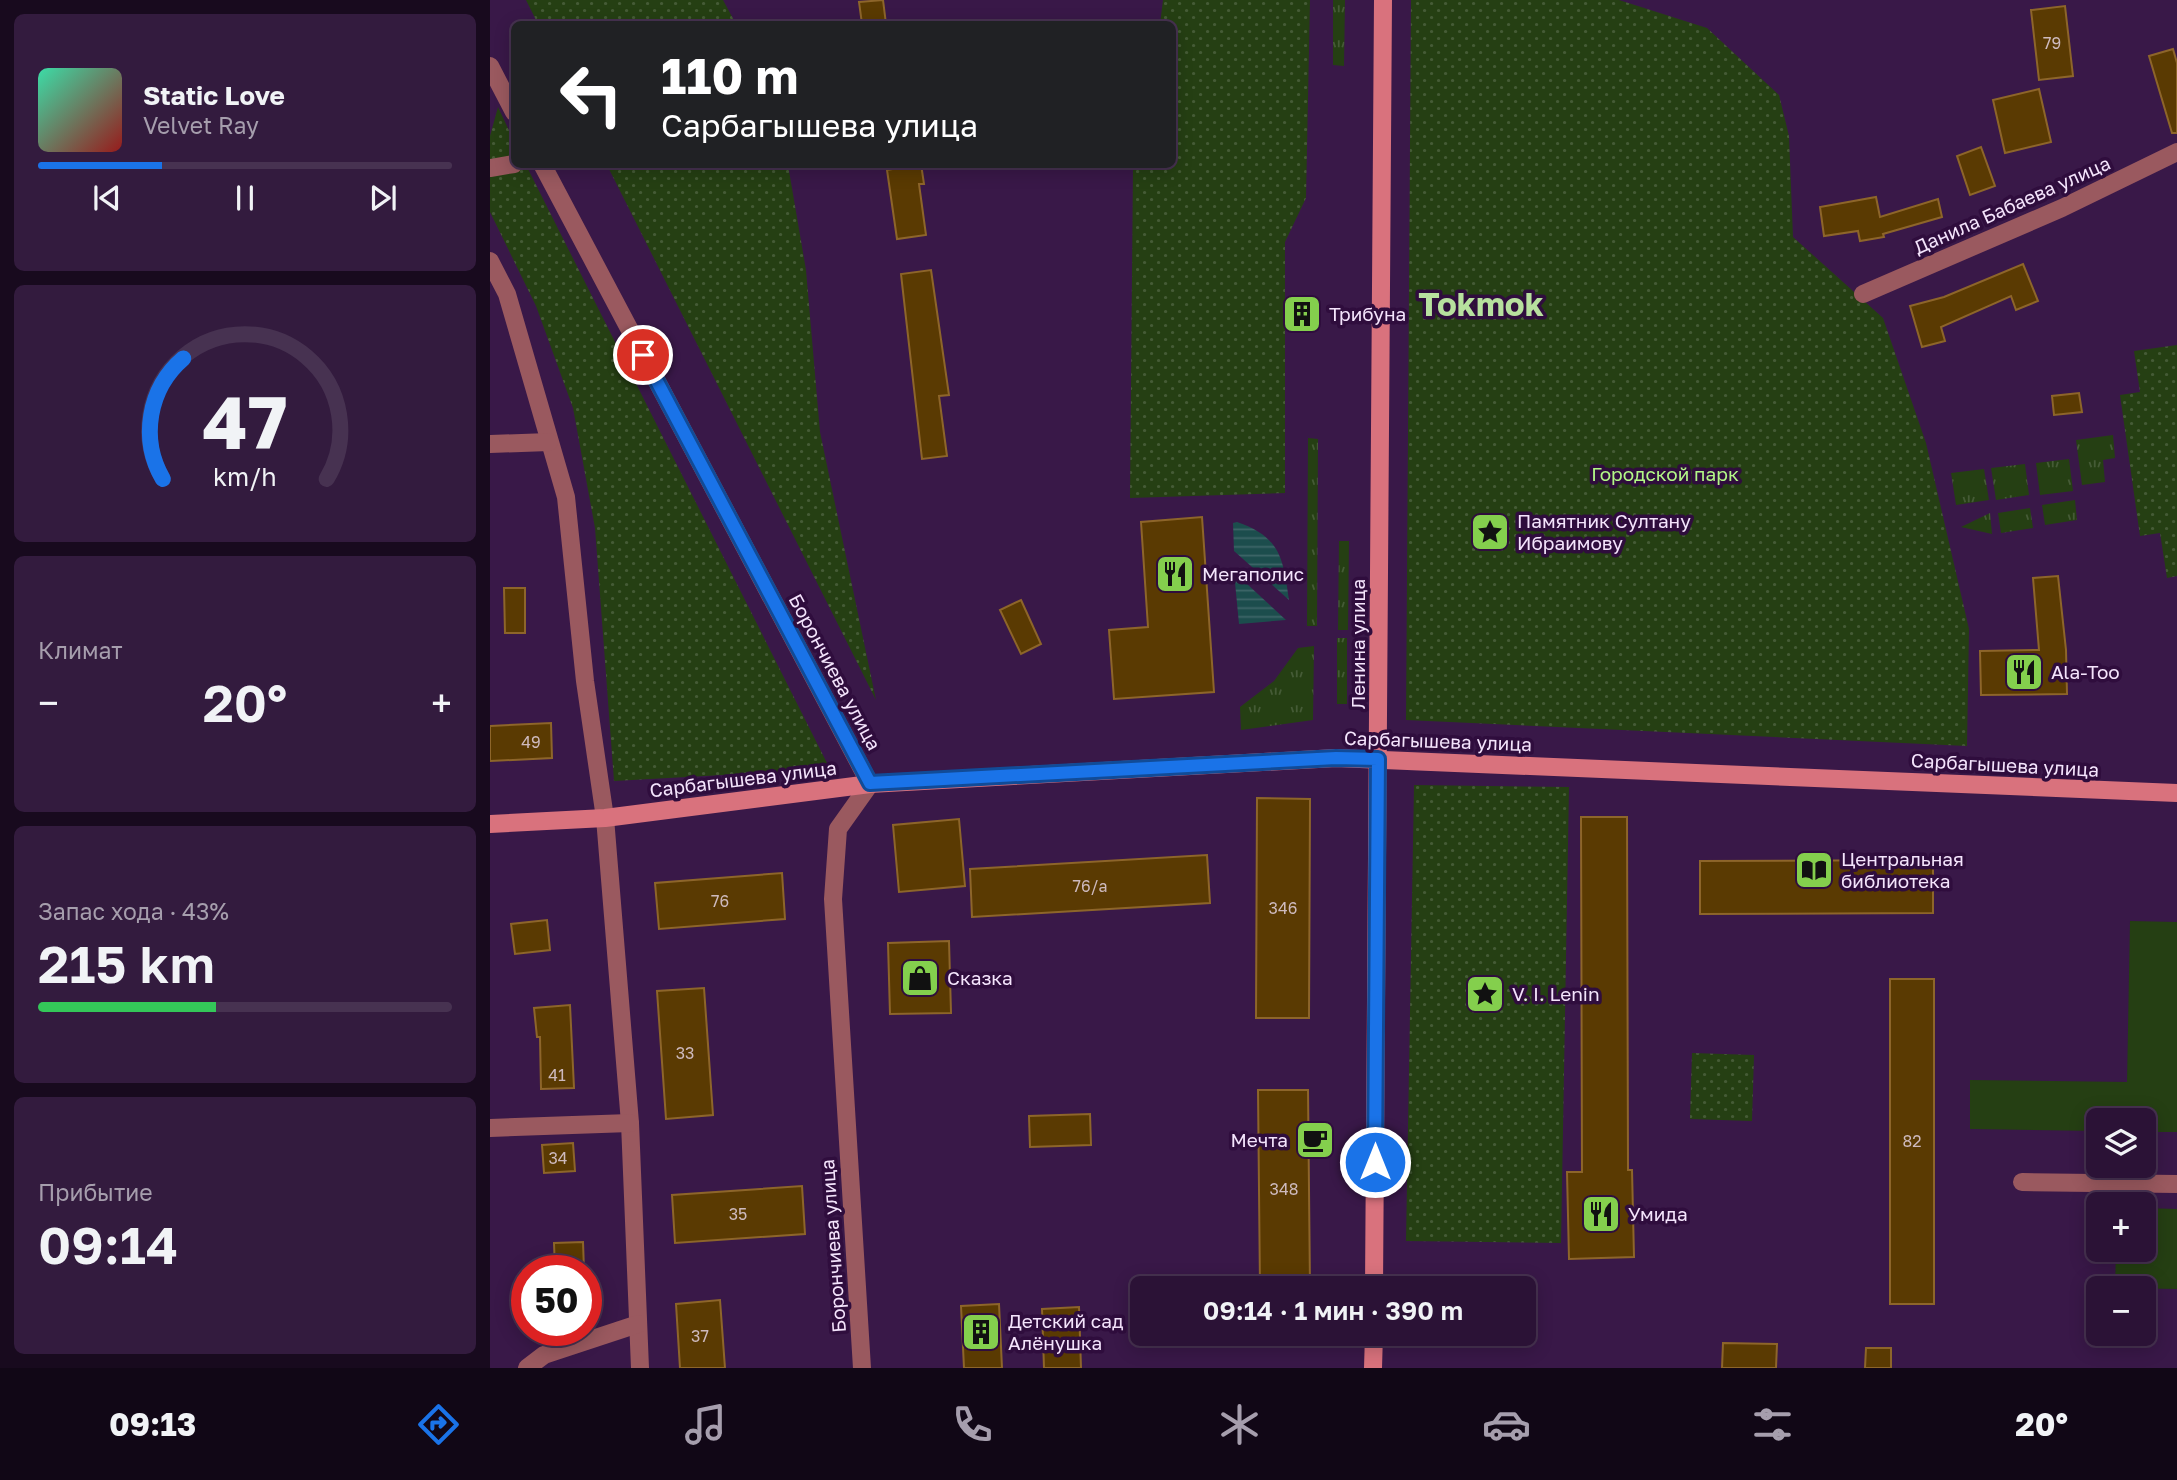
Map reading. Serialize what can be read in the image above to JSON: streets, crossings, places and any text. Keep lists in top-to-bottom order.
{
  "streets": {
    "street": [
      "Данила Бабаева улица",
      "Ленина улица",
      "Борончиева улица",
      "Сарбагышева улица"
    ]
  },
  "crossings": [
    ["Ленина улица", "Сарбагышева улица"],
    ["Борончиева улица", "Сарбагышева улица"]
  ],
  "districts": ["Tokmok"],
  "parks": ["Городской парк"],
  "places": {
    "building": ["Трибуна", "Детский сад Алёнушка"],
    "place": ["Памятник Султану Ибраимову", "V. I. Lenin"],
    "restaurant": ["Мегаполис", "Ala-Too", "Умида"],
    "library": ["Центральная библиотека"],
    "shop": ["Сказка"],
    "cafe": ["Мечта"]
  },
  "house_numbers": [
    "79",
    "49",
    "76/а",
    "76",
    "346",
    "33",
    "41",
    "82",
    "34",
    "348",
    "35",
    "37"
  ],
  "page": {
    "turn": ["110 m", "Сарбагышева улица"],
    "song": ["Static Love", "Velvet Ray"],
    "tile": [
      "Климат",
      ["Запас хода · 43%", "215 km"],
      ["Прибытие", "09:14"]
    ],
    "heat": ["−", "20°", "+"],
    "map_buttons": ["+", "−"],
    "limit": "50",
    "trip": "09:14 · 1 мин · 390 m",
    "tabs": ["09:13", "20°"],
    "gauge": ["47", "km/h"]
  }
}
